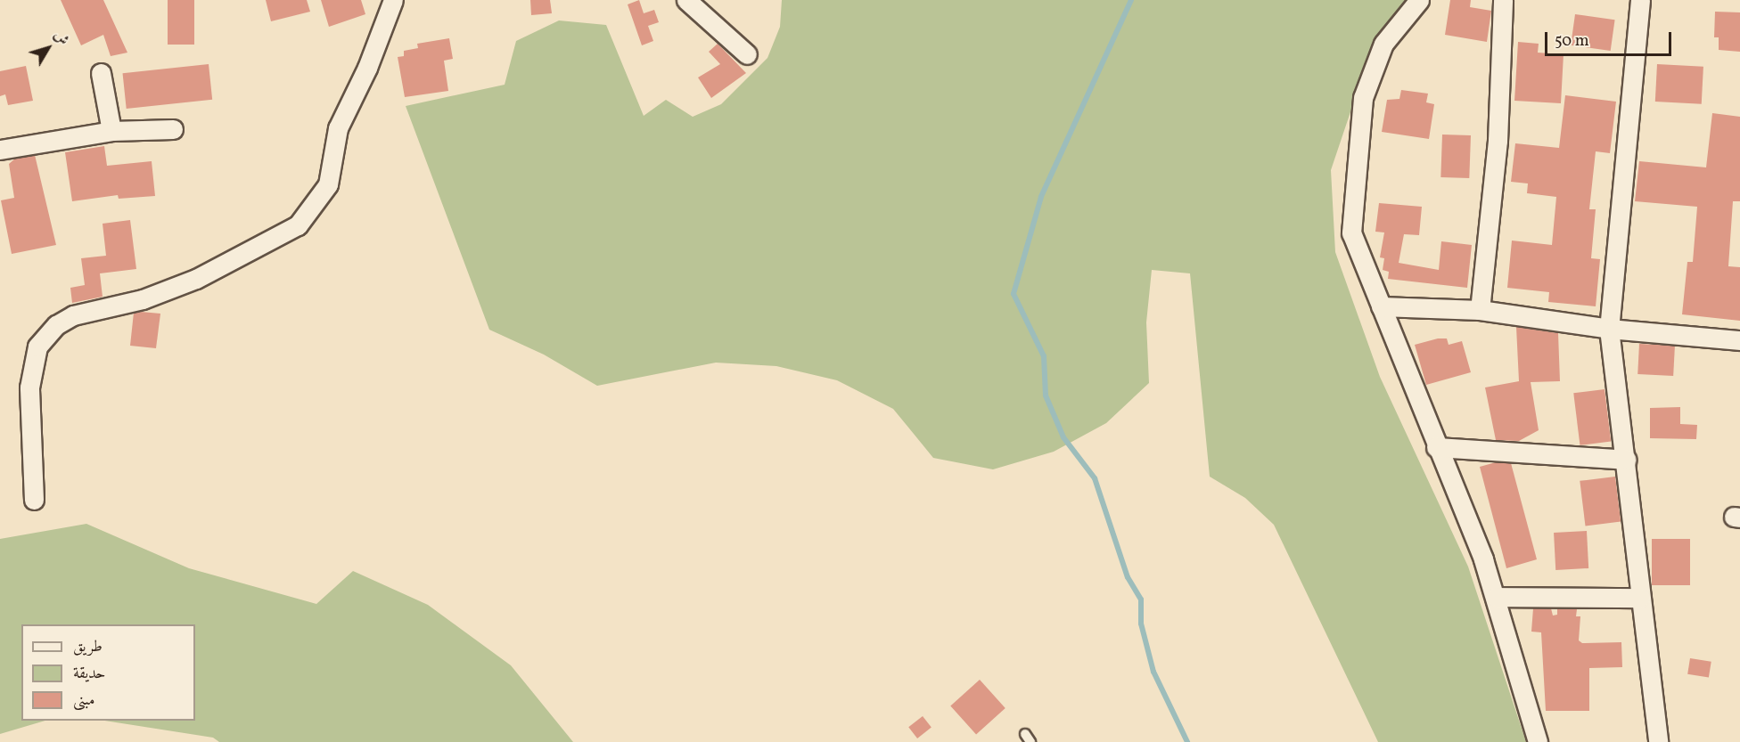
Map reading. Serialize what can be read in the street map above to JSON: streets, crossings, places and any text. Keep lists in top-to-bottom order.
{
  "legend": ["طريق", "حديقة", "مبنى"],
  "scale_bar": "50 m",
  "north": "top right"
}
